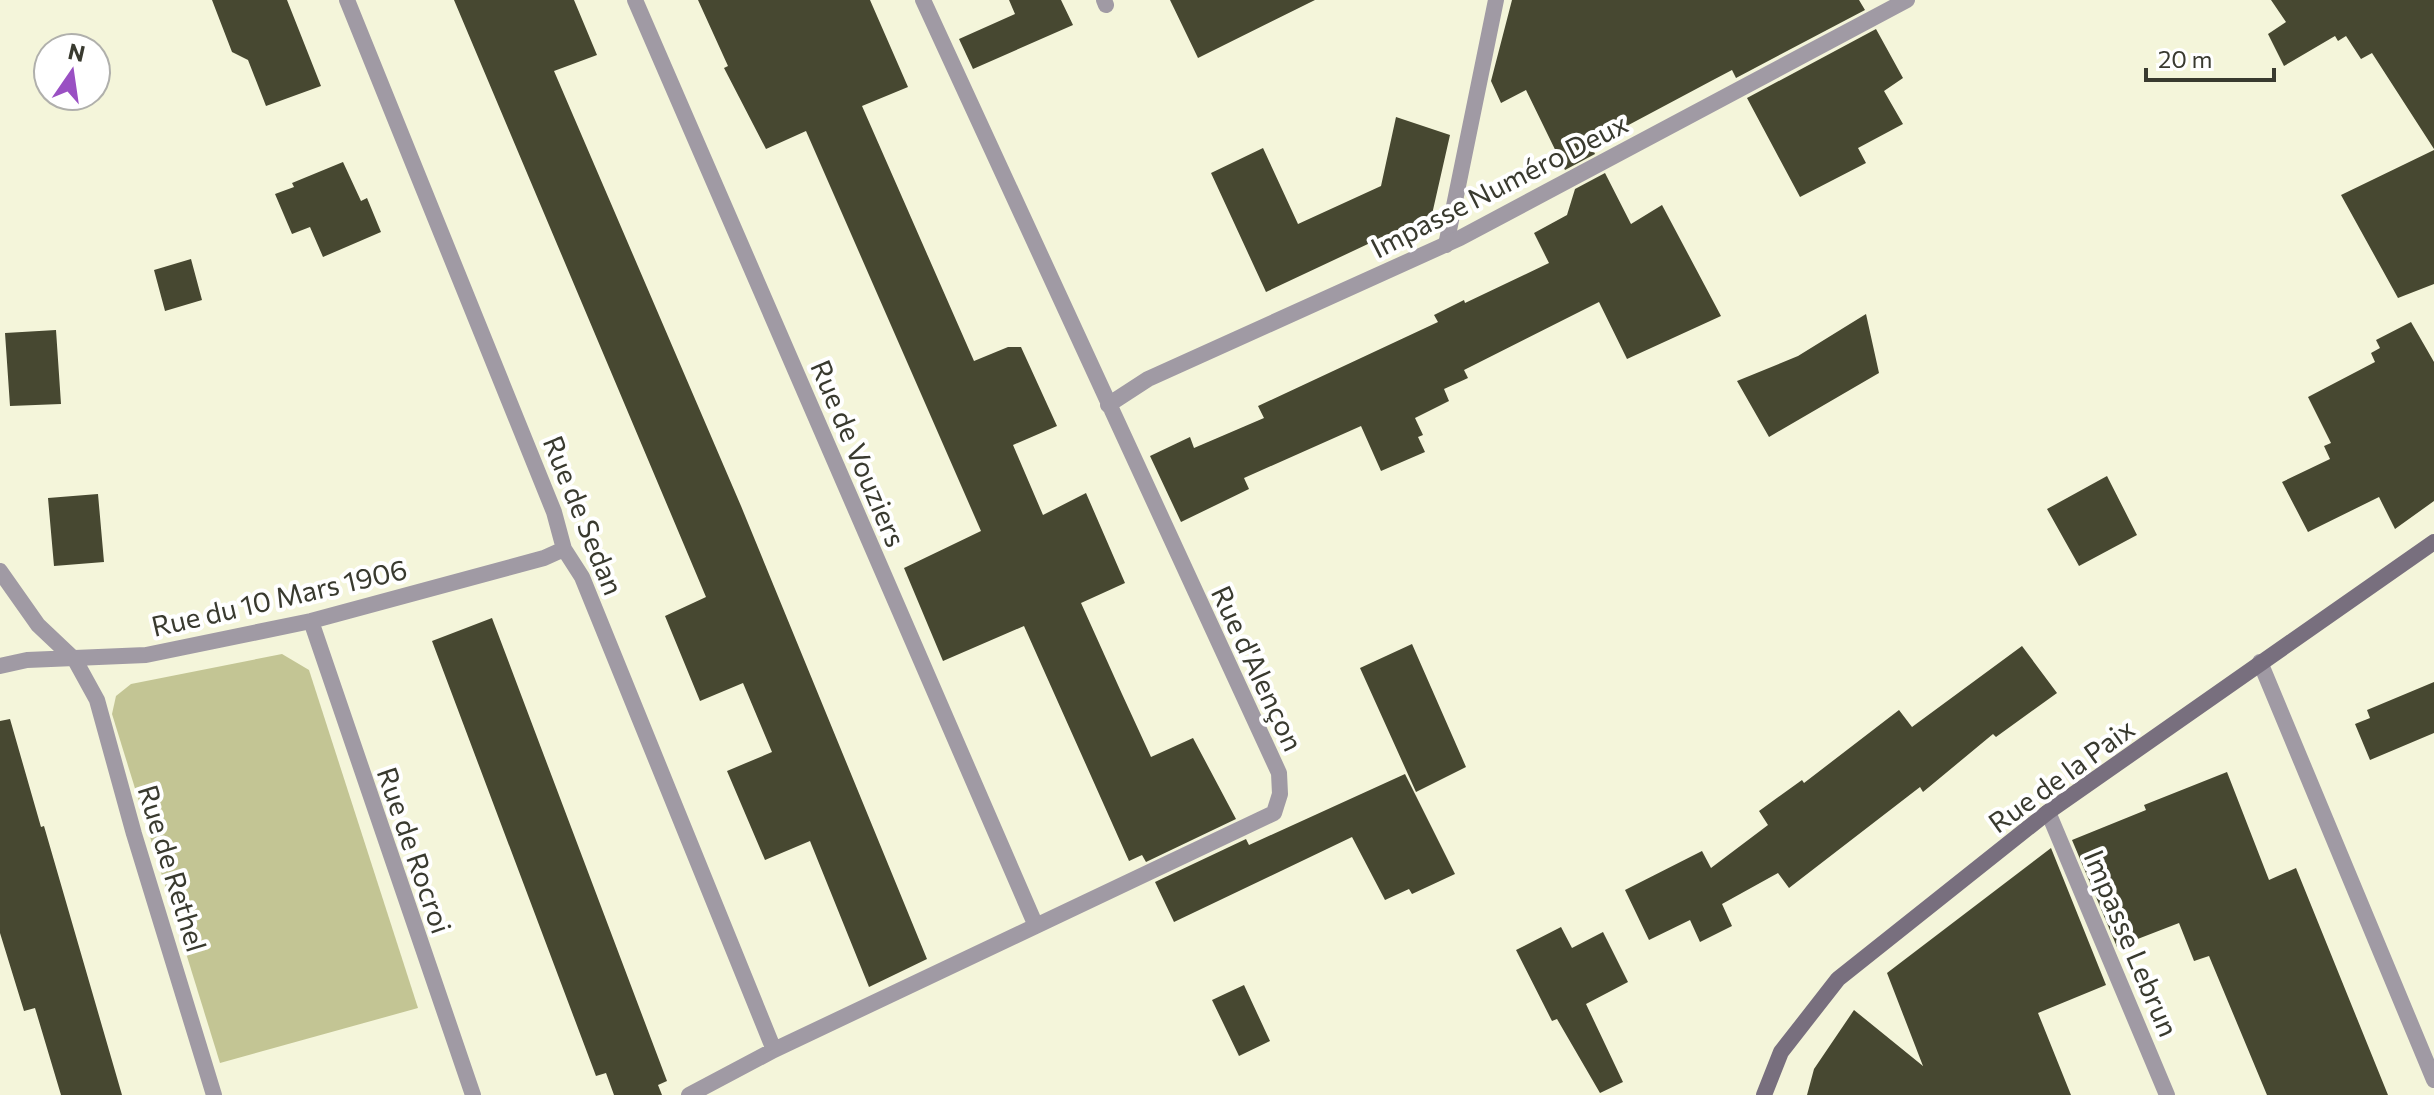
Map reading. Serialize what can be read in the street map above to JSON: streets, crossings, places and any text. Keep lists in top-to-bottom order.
{
  "streets": {
    "street": [
      "Impasse Numéro Deux",
      "Rue de Vouziers",
      "Rue de Sedan",
      "Rue du 10 Mars 1906",
      "Rue d'Alençon",
      "Rue de la Paix",
      "Rue de Rocroi",
      "Rue de Rethel",
      "Impasse Lebrun"
    ]
  },
  "crossings": [
    ["Impasse Numéro Deux", "Rue d'Alençon"],
    ["Rue de Vouziers", "Rue d'Alençon"],
    ["Rue de Sedan", "Rue du 10 Mars 1906"],
    ["Rue de Sedan", "Rue d'Alençon"],
    ["Rue du 10 Mars 1906", "Rue de Rocroi"],
    ["Rue du 10 Mars 1906", "Rue de Rethel"],
    ["Rue de la Paix", "Impasse Lebrun"]
  ],
  "scale_bar": "20 m",
  "north": "top"
}
